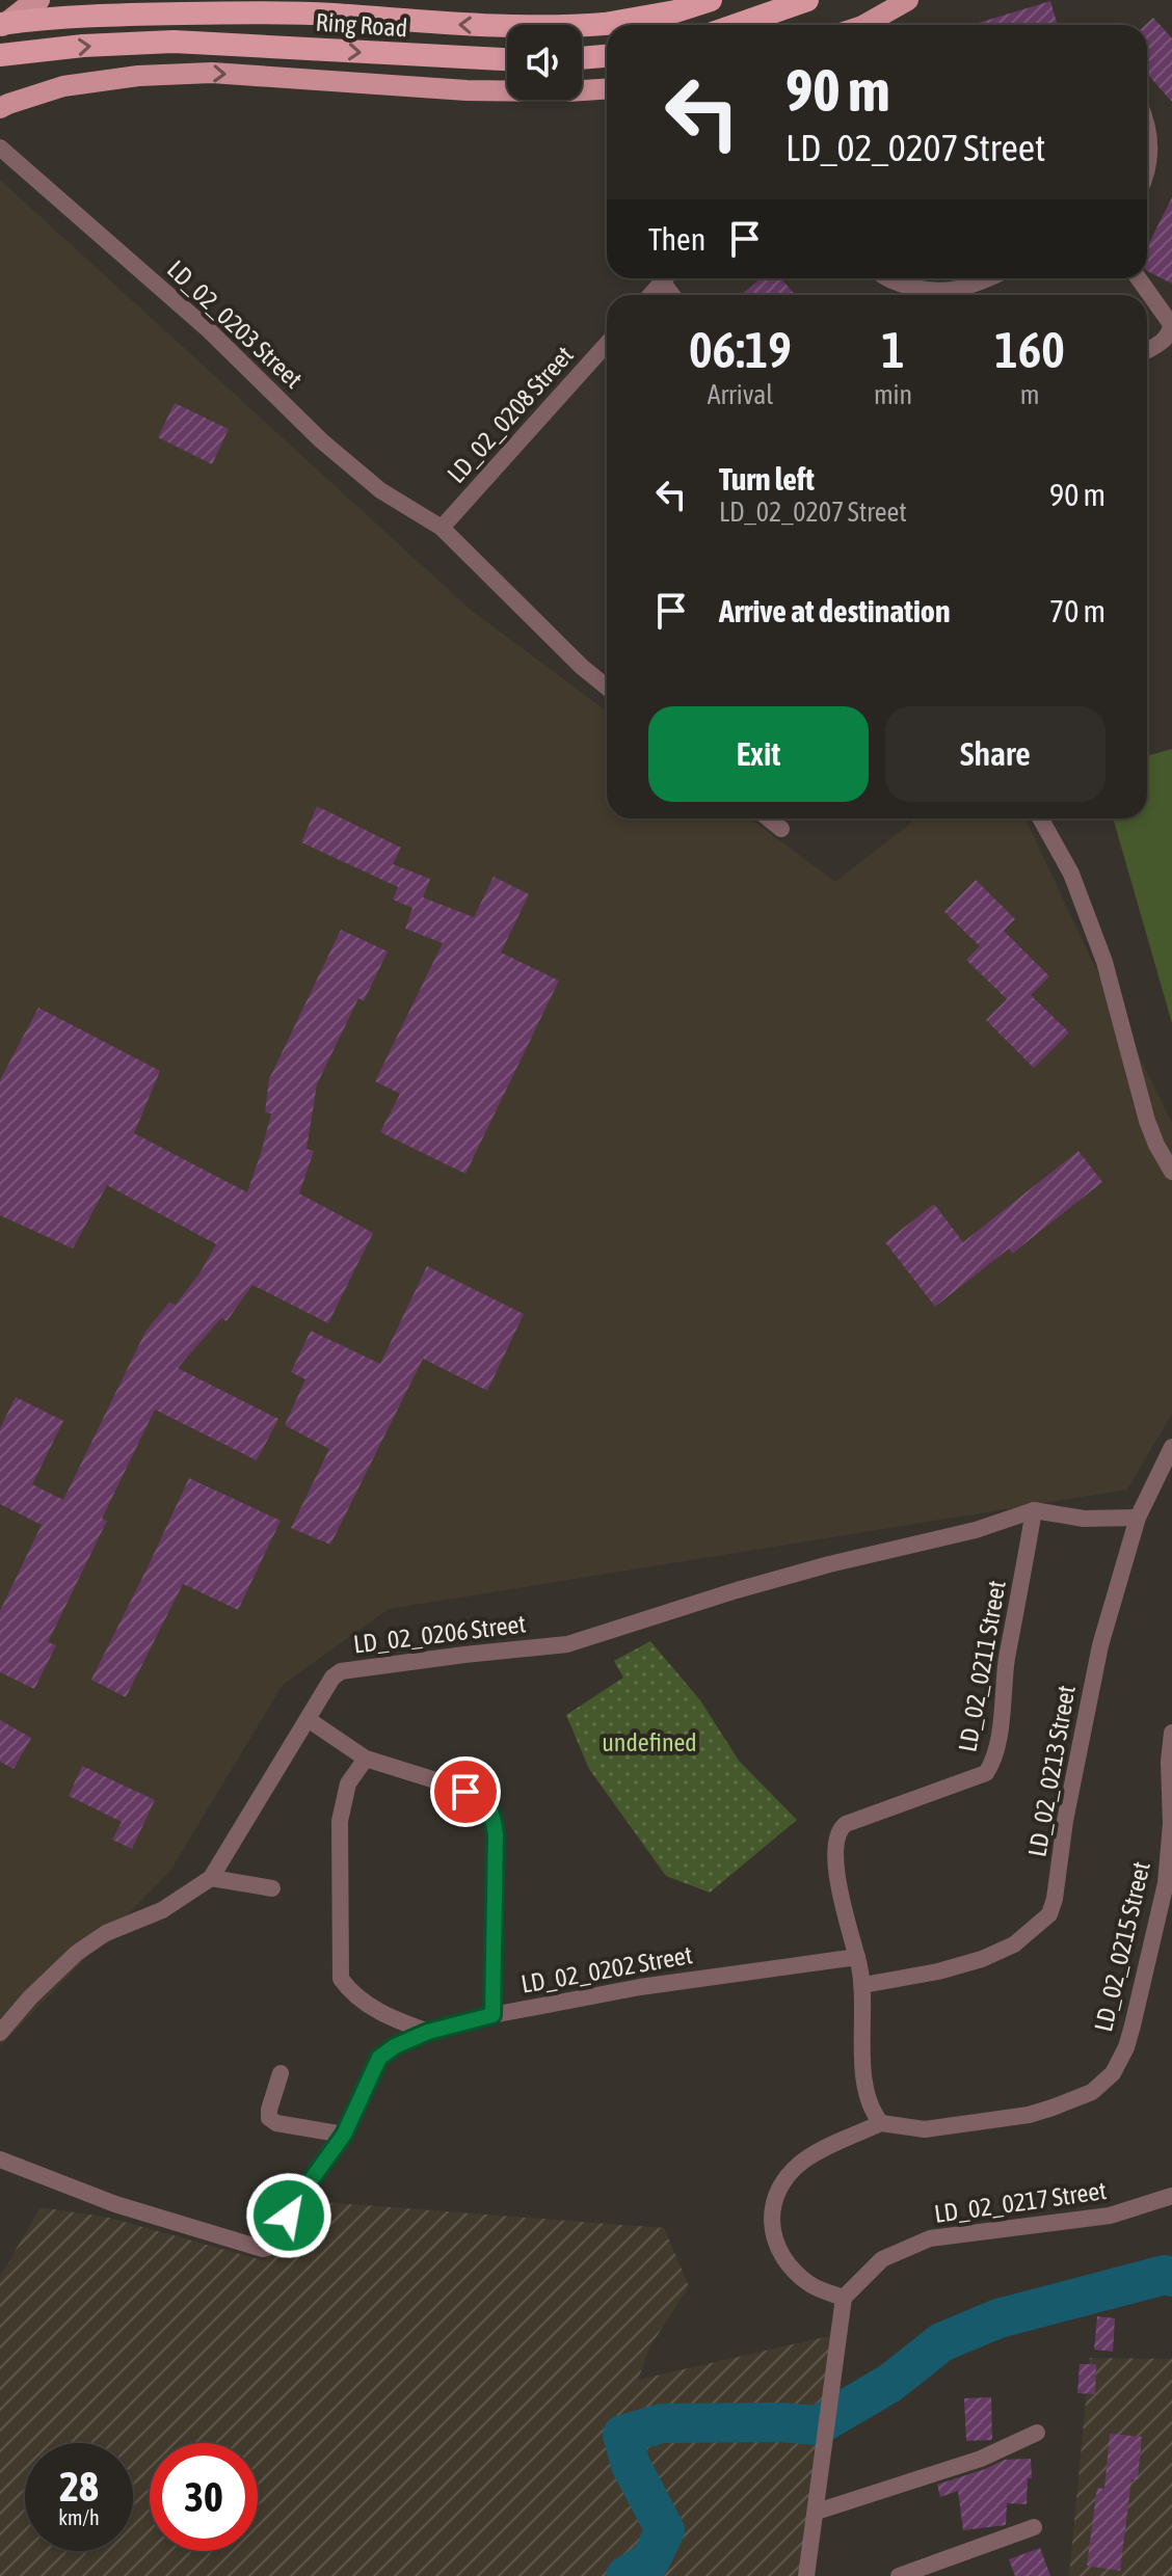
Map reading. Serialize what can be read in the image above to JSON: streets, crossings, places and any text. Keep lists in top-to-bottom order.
{
  "streets": {
    "highway": ["Ring Road"],
    "street": [
      "LD_02_0203 Street",
      "LD_02_0208 Street",
      "LD_02_0206 Street",
      "LD_02_0211 Street",
      "LD_02_0213 Street",
      "LD_02_0215 Street",
      "LD_02_0202 Street",
      "LD_02_0217 Street"
    ]
  },
  "crossings": [
    ["LD_02_0203 Street", "LD_02_0208 Street"],
    ["LD_02_0206 Street", "LD_02_0211 Street"],
    ["LD_02_0211 Street", "LD_02_0202 Street"]
  ],
  "parks": ["undefined"],
  "page": {
    "turn": ["90 m", "LD_02_0207 Street"],
    "then": "Then",
    "eta": [
      "06:19",
      "Arrival",
      "1",
      "min",
      "160",
      "m"
    ],
    "list": [
      {
        "name": "Turn left",
        "note": "LD_02_0207 Street",
        "value": "90 m"
      },
      {
        "name": "Arrive at destination",
        "value": "70 m"
      }
    ],
    "buttons": ["Exit", "Share"],
    "speed": "28 km/h",
    "limit": "30"
  }
}
